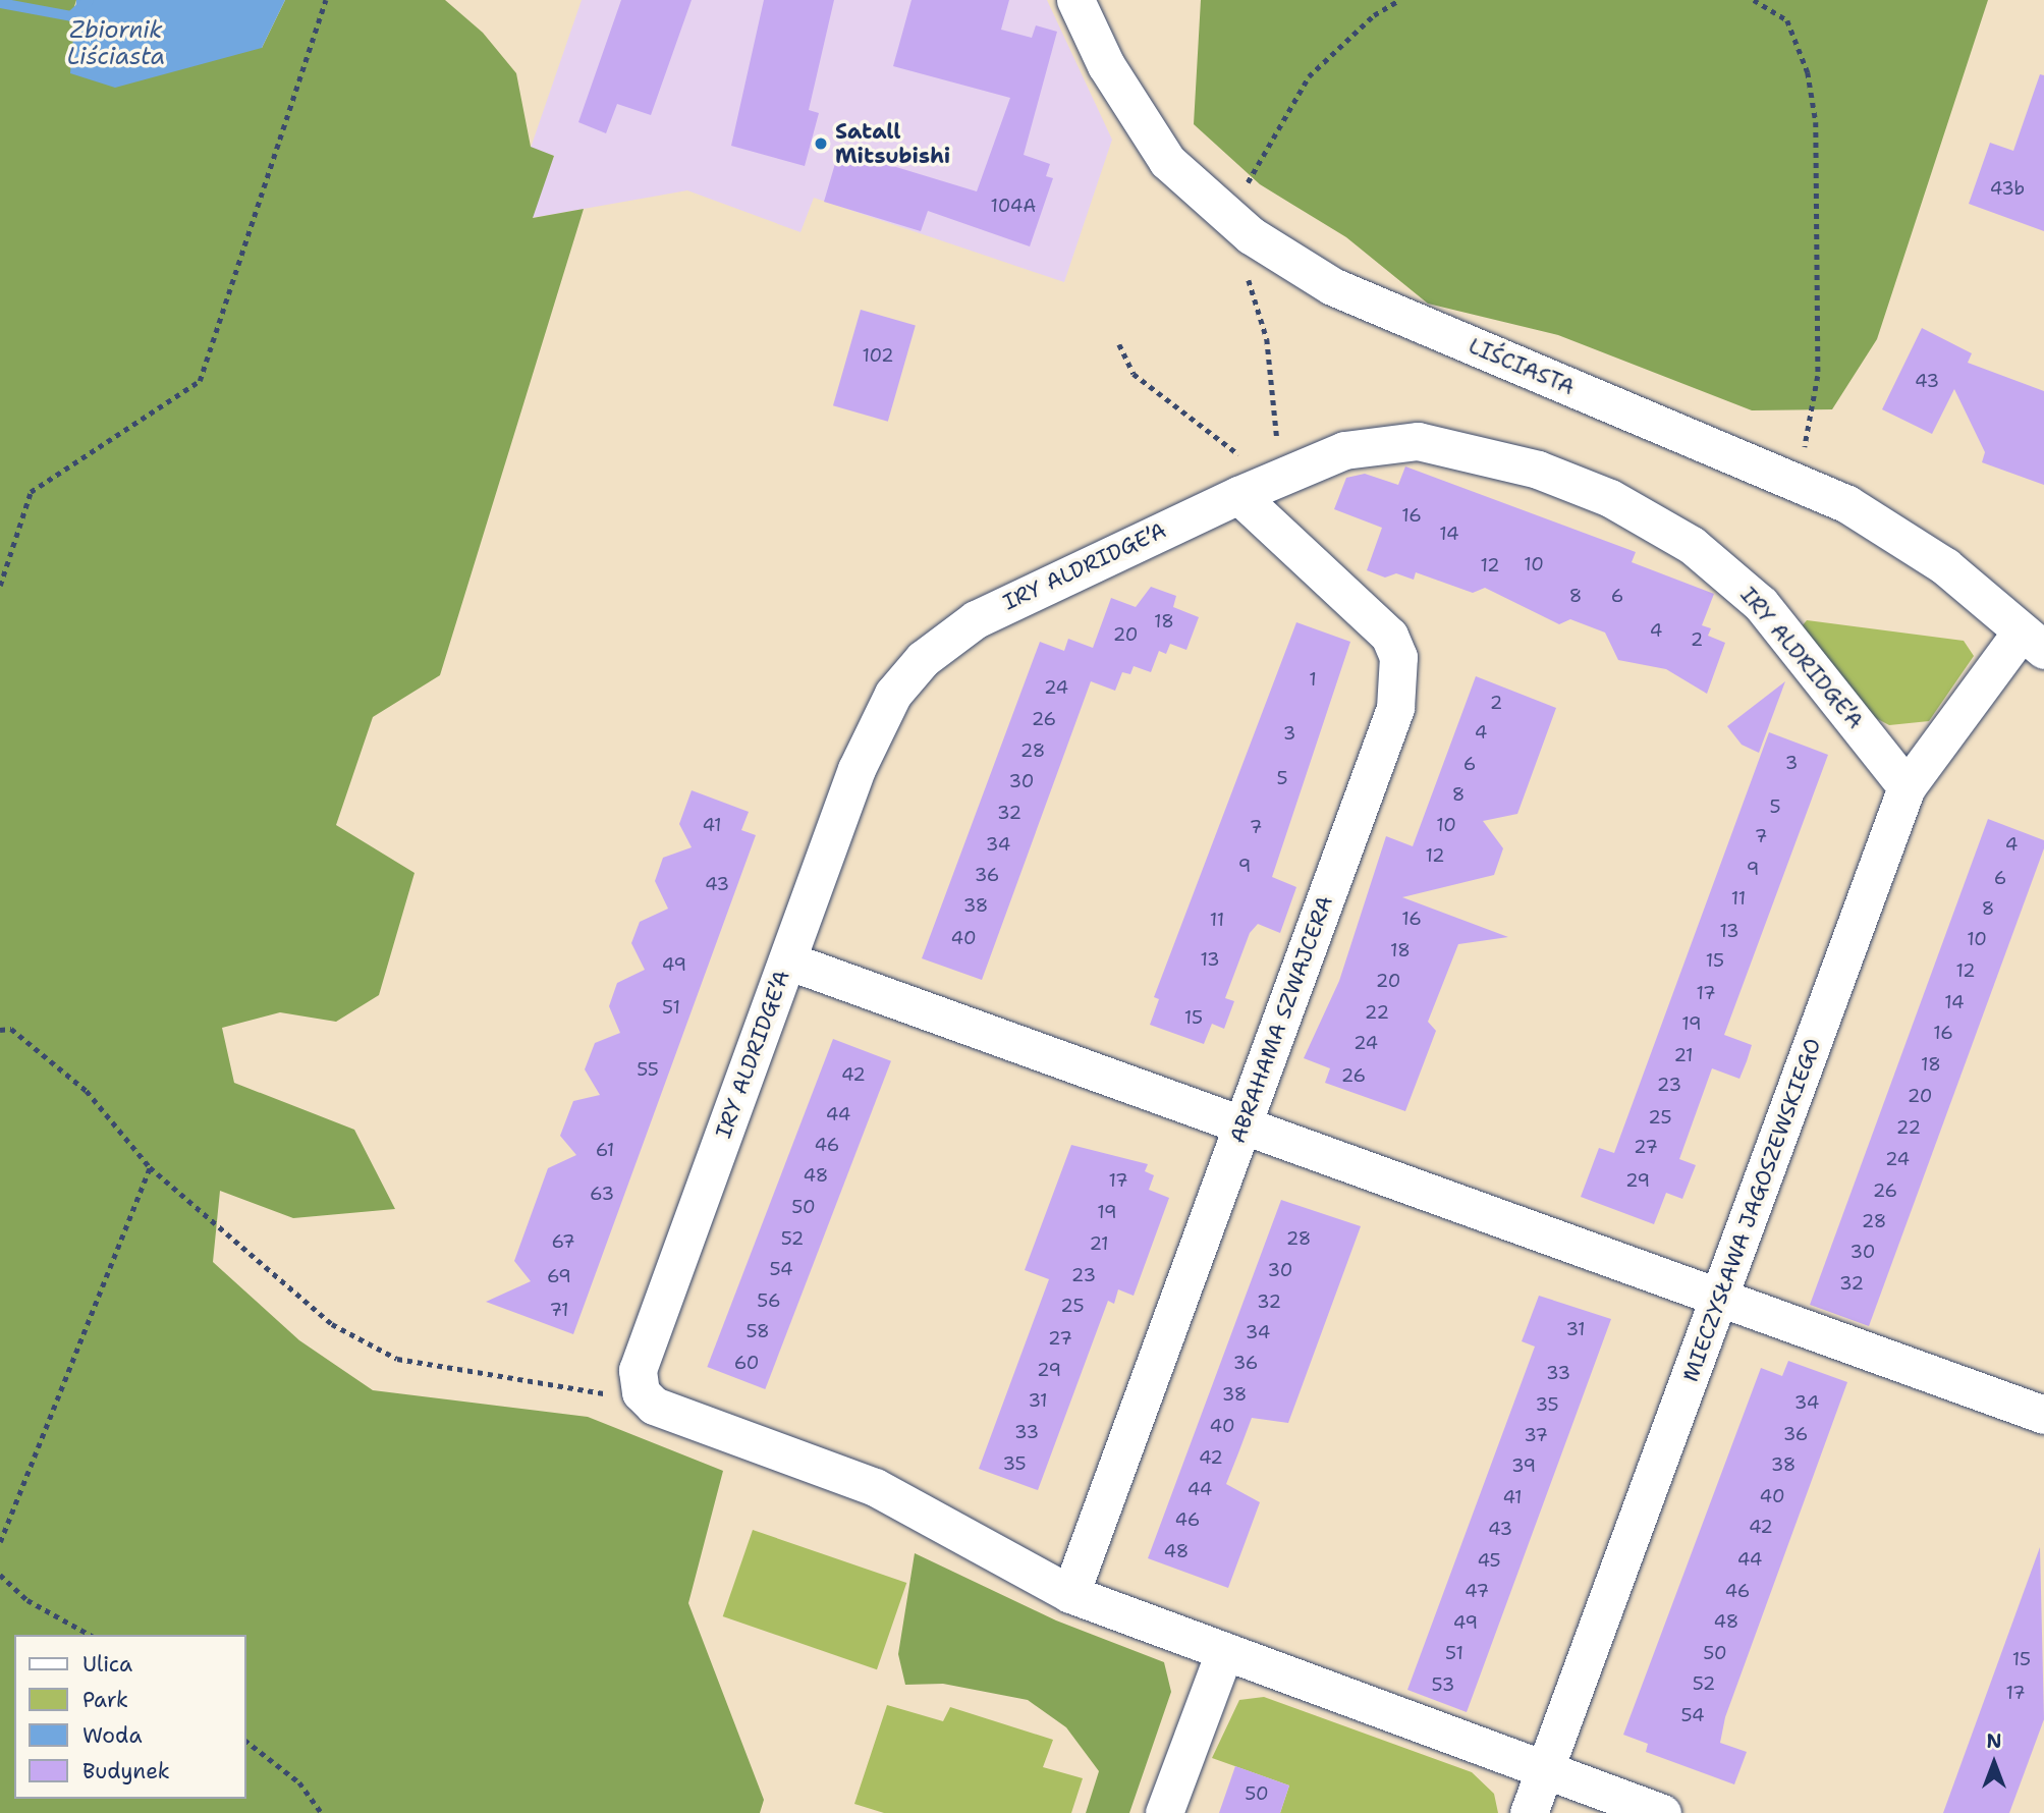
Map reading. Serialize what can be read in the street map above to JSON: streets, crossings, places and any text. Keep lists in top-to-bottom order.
{
  "streets": {
    "street": [
      "LIŚCIASTA",
      "IRY ALDRIDGE’A",
      "ABRAHAMA SZWAJCERA",
      "MIECZYSŁAWA JAGOSZEWSKIEGO"
    ]
  },
  "crossings": [
    ["LIŚCIASTA", "MIECZYSŁAWA JAGOSZEWSKIEGO"],
    ["IRY ALDRIDGE’A", "ABRAHAMA SZWAJCERA"],
    ["IRY ALDRIDGE’A", "MIECZYSŁAWA JAGOSZEWSKIEGO"]
  ],
  "water": ["Zbiornik Liściasta"],
  "places": ["Satall Mitsubishi"],
  "house_numbers": [
    "43b",
    "104A",
    "102",
    "43",
    "16",
    "14",
    "10",
    "12",
    "8",
    "6",
    "18",
    "4",
    "20",
    "2",
    "1",
    "24",
    "2",
    "26",
    "4",
    "3",
    "28",
    "3",
    "6",
    "5",
    "30",
    "8",
    "5",
    "32",
    "41",
    "10",
    "7",
    "7",
    "34",
    "4",
    "12",
    "9",
    "9",
    "36",
    "6",
    "43",
    "11",
    "38",
    "8",
    "16",
    "11",
    "13",
    "40",
    "10",
    "18",
    "13",
    "15",
    "49",
    "12",
    "20",
    "17",
    "14",
    "51",
    "22",
    "15",
    "19",
    "16",
    "24",
    "21",
    "18",
    "55",
    "42",
    "26",
    "23",
    "20",
    "44",
    "25",
    "22",
    "46",
    "27",
    "61",
    "24",
    "48",
    "17",
    "29",
    "26",
    "63",
    "50",
    "19",
    "28",
    "52",
    "28",
    "67",
    "21",
    "30",
    "54",
    "30",
    "23",
    "69",
    "32",
    "56",
    "32",
    "25",
    "71",
    "31",
    "58",
    "34",
    "27",
    "60",
    "36",
    "29",
    "33",
    "38",
    "31",
    "34",
    "35",
    "40",
    "33",
    "36",
    "37",
    "42",
    "35",
    "38",
    "39",
    "44",
    "40",
    "41",
    "46",
    "42",
    "43",
    "48",
    "44",
    "45",
    "47",
    "46",
    "48",
    "49",
    "51",
    "50",
    "15",
    "52",
    "53",
    "17",
    "54",
    "50"
  ],
  "legend": [
    "Ulica",
    "Park",
    "Woda",
    "Budynek"
  ],
  "north": "top"
}
